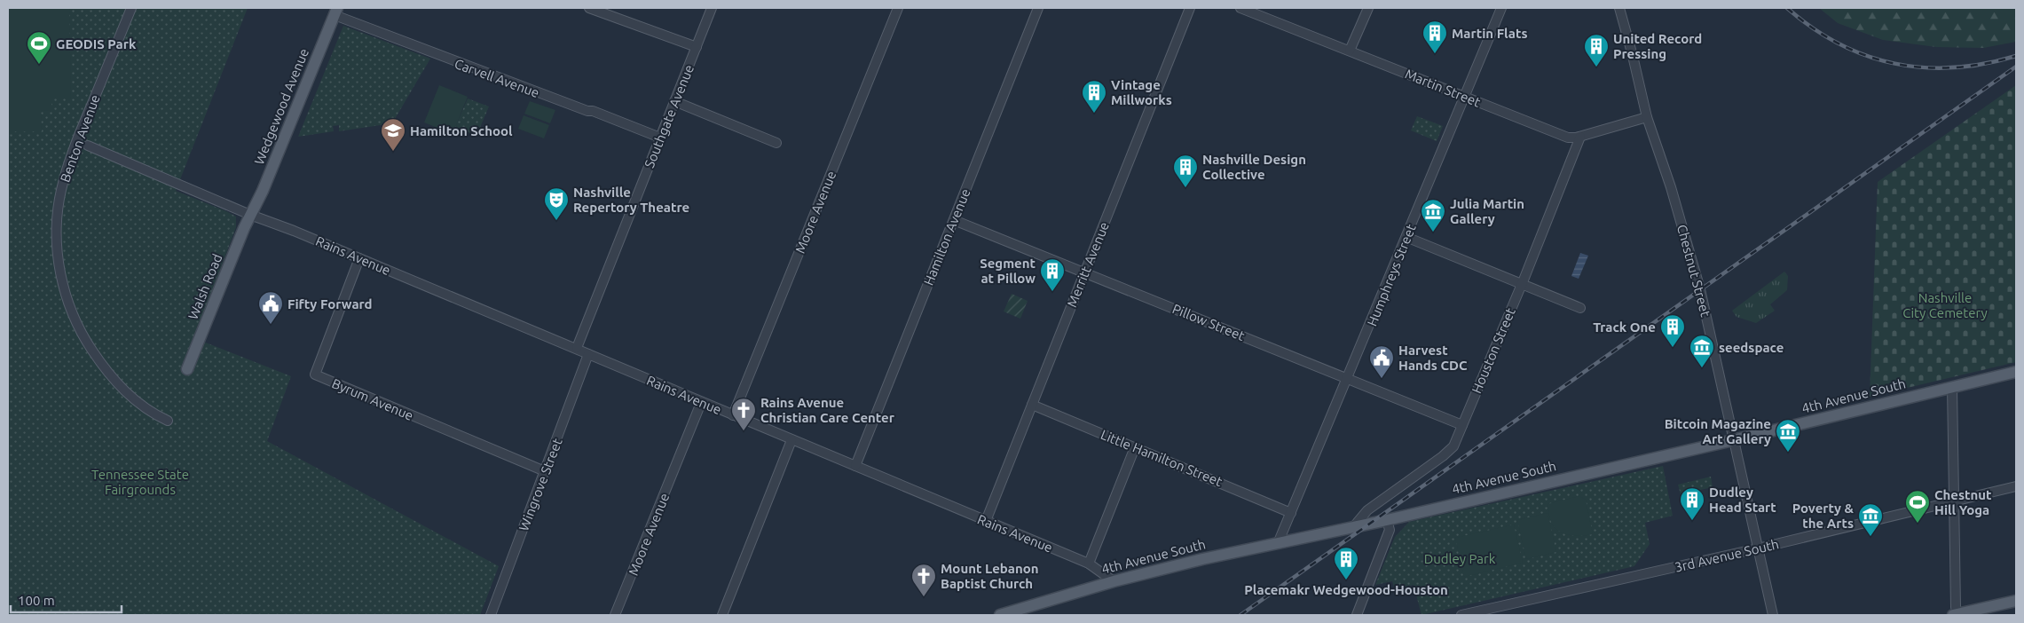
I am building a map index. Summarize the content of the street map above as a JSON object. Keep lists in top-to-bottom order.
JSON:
{
  "streets": {
    "main road": ["Wedgewood Avenue", "Walsh Road", "4th Avenue South"],
    "street": [
      "Carvell Avenue",
      "Martin Street",
      "Southgate Avenue",
      "Benton Avenue",
      "Moore Avenue",
      "Hamilton Avenue",
      "Rains Avenue",
      "Merritt Avenue",
      "Chestnut Street",
      "Humphreys Street",
      "Pillow Street",
      "Houston Street",
      "Byrum Avenue",
      "Little Hamilton Street",
      "Wingrove Street",
      "3rd Avenue South"
    ]
  },
  "crossings": [
    ["Carvell Avenue", "Wedgewood Avenue"],
    ["Carvell Avenue", "Southgate Avenue"],
    ["Martin Street", "Chestnut Street"],
    ["Martin Street", "Humphreys Street"],
    ["Martin Street", "Houston Street"],
    ["Wedgewood Avenue", "Benton Avenue"],
    ["Wedgewood Avenue", "Rains Avenue"],
    ["Wedgewood Avenue", "Walsh Road"],
    ["Southgate Avenue", "Rains Avenue"],
    ["Benton Avenue", "Rains Avenue"],
    ["Benton Avenue", "Walsh Road"],
    ["Moore Avenue", "Rains Avenue"],
    ["Hamilton Avenue", "Rains Avenue"],
    ["Hamilton Avenue", "Pillow Street"],
    ["Rains Avenue", "Merritt Avenue"],
    ["Rains Avenue", "Walsh Road"],
    ["Rains Avenue", "4th Avenue South"],
    ["Rains Avenue", "Byrum Avenue"],
    ["Rains Avenue", "Wingrove Street"],
    ["Merritt Avenue", "Pillow Street"],
    ["Merritt Avenue", "Little Hamilton Street"],
    ["Chestnut Street", "4th Avenue South"],
    ["Chestnut Street", "3rd Avenue South"],
    ["Humphreys Street", "Pillow Street"],
    ["Humphreys Street", "4th Avenue South"],
    ["Humphreys Street", "Little Hamilton Street"],
    ["Pillow Street", "Houston Street"],
    ["Houston Street", "4th Avenue South"],
    ["Byrum Avenue", "Wingrove Street"]
  ],
  "parks": ["Nashville City Cemetery", "Tennessee State Fairgrounds", "Dudley Park"],
  "places": {
    "building": [
      "Martin Flats",
      "United Record Pressing",
      "Vintage Millworks",
      "Nashville Design Collective",
      "Segment at Pillow",
      "Track One",
      "Dudley Head Start",
      "Placemakr Wedgewood-Houston"
    ],
    "sports": ["GEODIS Park", "Chestnut Hill Yoga"],
    "school or university": ["Hamilton School"],
    "theatre": ["Nashville Repertory Theatre"],
    "museum": [
      "Julia Martin Gallery",
      "seedspace",
      "Bitcoin Magazine Art Gallery",
      "Poverty & the Arts"
    ],
    "public building": ["Fifty Forward", "Harvest Hands CDC"],
    "church": ["Rains Avenue Christian Care Center", "Mount Lebanon Baptist Church"]
  },
  "scale_bar": "100 m"
}
